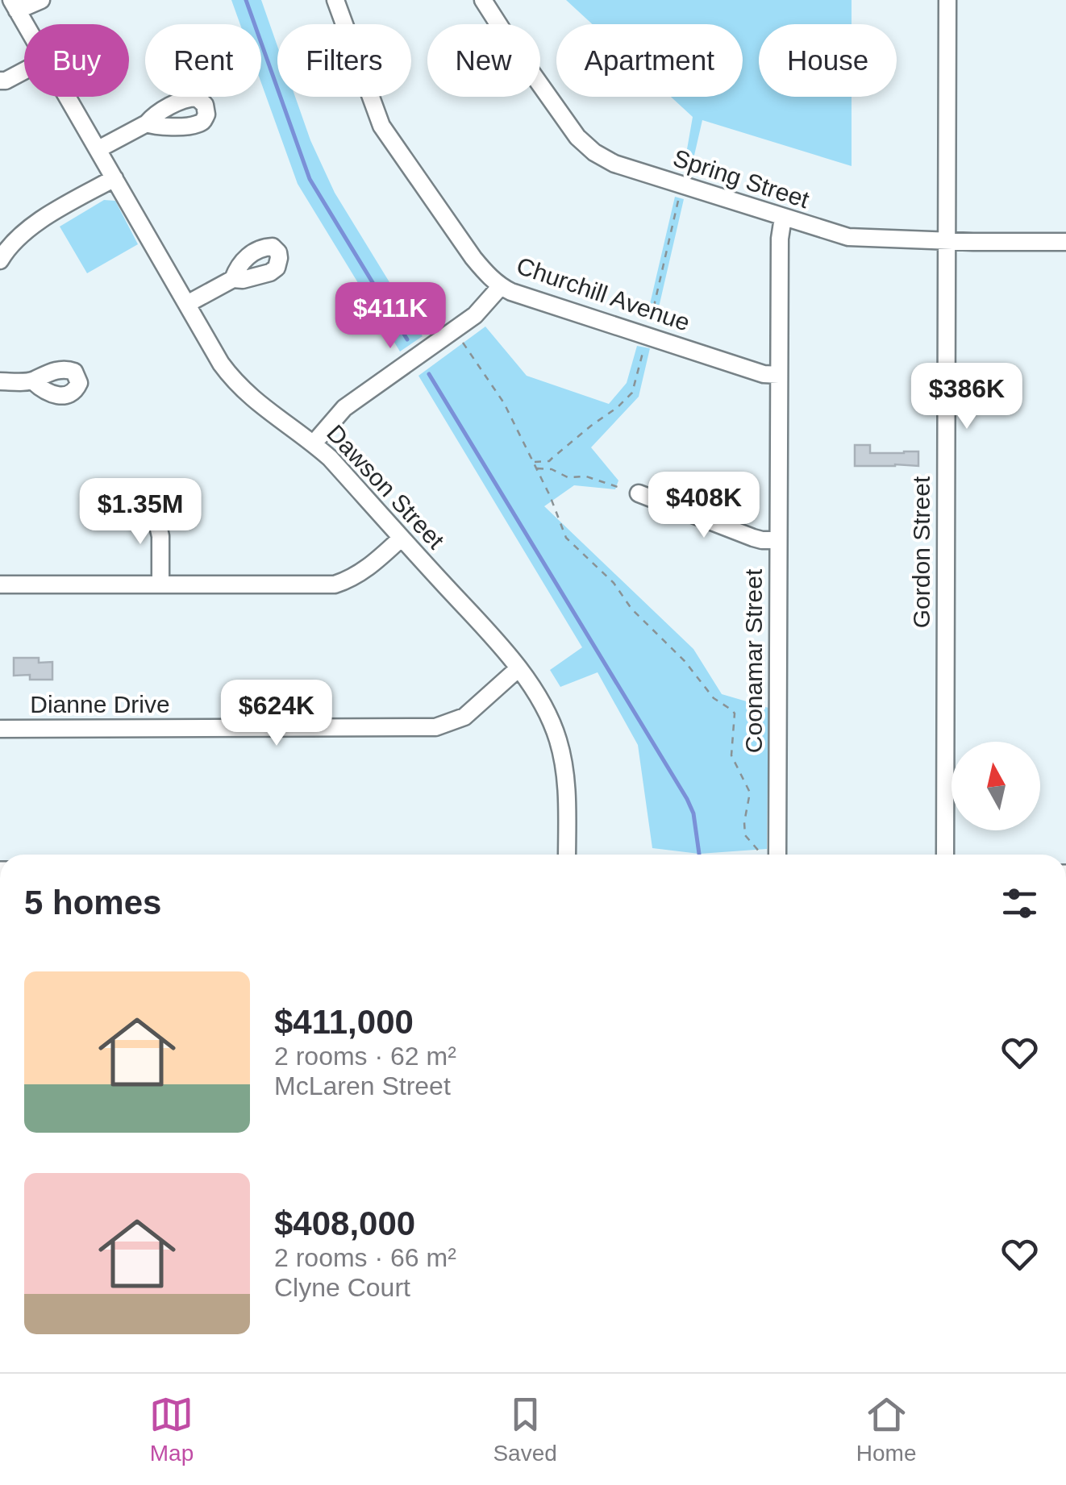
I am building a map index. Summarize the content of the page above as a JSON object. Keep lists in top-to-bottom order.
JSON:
{
  "streets": {
    "street": [
      "Spring Street",
      "Churchill Avenue",
      "Dawson Street",
      "Gordon Street",
      "Coonamar Street",
      "Dianne Drive"
    ]
  },
  "crossings": [
    ["Spring Street", "Gordon Street"],
    ["Spring Street", "Coonamar Street"],
    ["Churchill Avenue", "Coonamar Street"],
    ["Dawson Street", "Dianne Drive"]
  ],
  "north": "top",
  "page": {
    "chip": [
      "Buy",
      "Rent",
      "Filters",
      "New",
      "Apartment",
      "House"
    ],
    "price": [
      "$411K",
      "$386K",
      "$408K",
      "$1.35M",
      "$624K"
    ],
    "heading": "5 homes",
    "list": [
      {
        "name": "$411,000",
        "note": "2 rooms · 62 m² · McLaren Street"
      },
      {
        "name": "$408,000",
        "note": "2 rooms · 66 m² · Clyne Court"
      }
    ],
    "tabs": ["Map", "Saved", "Home"]
  }
}
